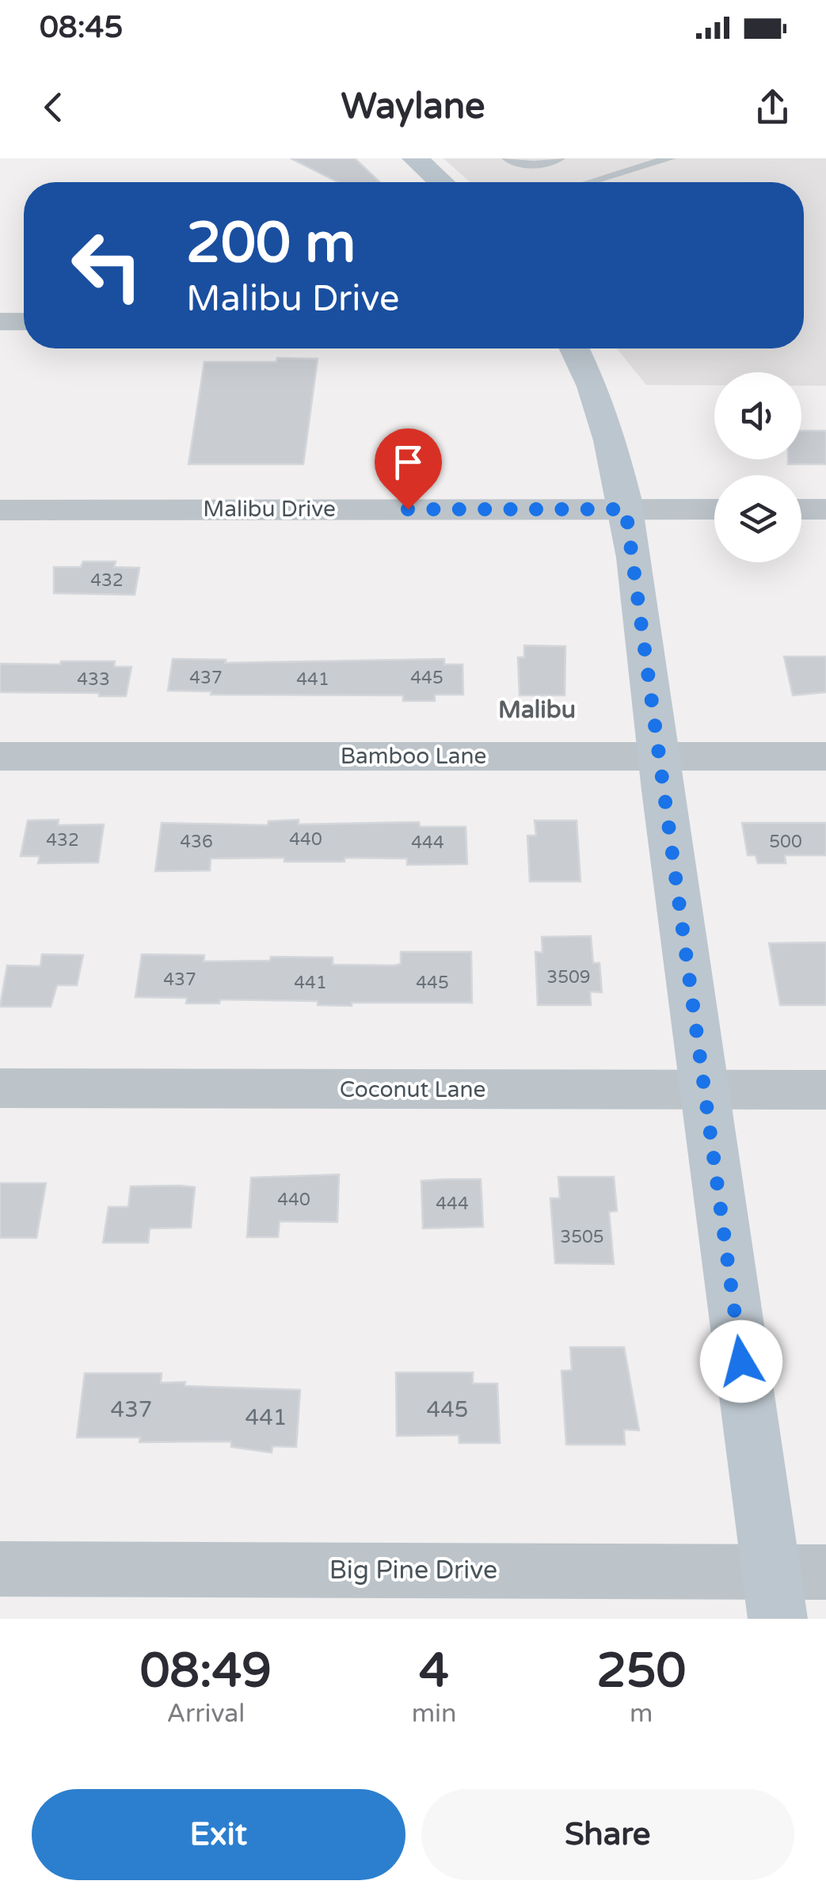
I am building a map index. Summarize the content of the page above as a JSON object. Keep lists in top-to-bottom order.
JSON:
{
  "streets": {
    "street": [
      "Malibu Drive",
      "Bamboo Lane",
      "Coconut Lane",
      "Big Pine Drive"
    ]
  },
  "districts": ["Malibu"],
  "house_numbers": [
    "432",
    "437",
    "445",
    "433",
    "441",
    "440",
    "432",
    "436",
    "500",
    "444",
    "3509",
    "437",
    "441",
    "445",
    "440",
    "444",
    "3505",
    "437",
    "445",
    "441"
  ],
  "page": {
    "status": "08:45",
    "header": "Waylane",
    "turn": ["200 m", "Malibu Drive"],
    "eta": [
      "08:49",
      "Arrival",
      "4",
      "min",
      "250",
      "m"
    ],
    "buttons": ["Exit", "Share"]
  }
}
